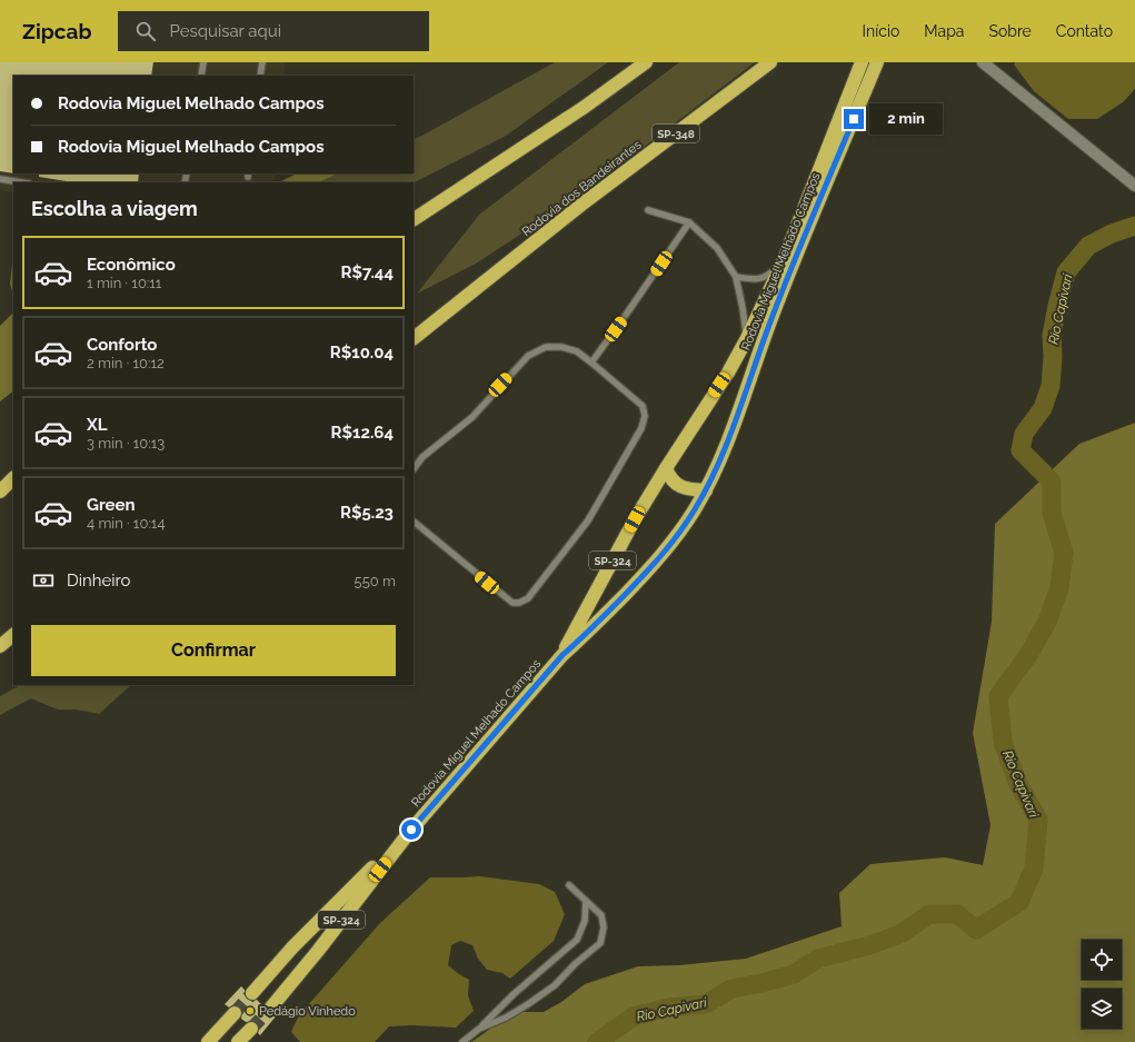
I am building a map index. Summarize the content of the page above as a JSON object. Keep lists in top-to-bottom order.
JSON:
{
  "streets": {
    "highway": [
      "SP-348",
      "Rodovia dos Bandeirantes",
      "Rodovia Miguel Melhado Campos",
      "SP-324"
    ]
  },
  "water": ["Rio Capivari"],
  "places": ["Pedágio Vinhedo"],
  "page": {
    "header": "Zipcab",
    "search": "Pesquisar aqui",
    "nav": [
      "Início",
      "Mapa",
      "Sobre",
      "Contato"
    ],
    "banner": ["Rodovia Miguel Melhado Campos", "Rodovia Miguel Melhado Campos"],
    "bubble": "2 min",
    "heading": "Escolha a viagem",
    "list": [
      {
        "name": "Econômico",
        "note": "1 min · 10:11",
        "value": "R$7.44"
      },
      {
        "name": "Conforto",
        "note": "2 min · 10:12",
        "value": "R$10.04"
      },
      {
        "name": "XL",
        "note": "3 min · 10:13",
        "value": "R$12.64"
      },
      {
        "name": "Green",
        "note": "4 min · 10:14",
        "value": "R$5.23"
      }
    ],
    "pay": ["Dinheiro", "550 m"],
    "buttons": "Confirmar"
  }
}
